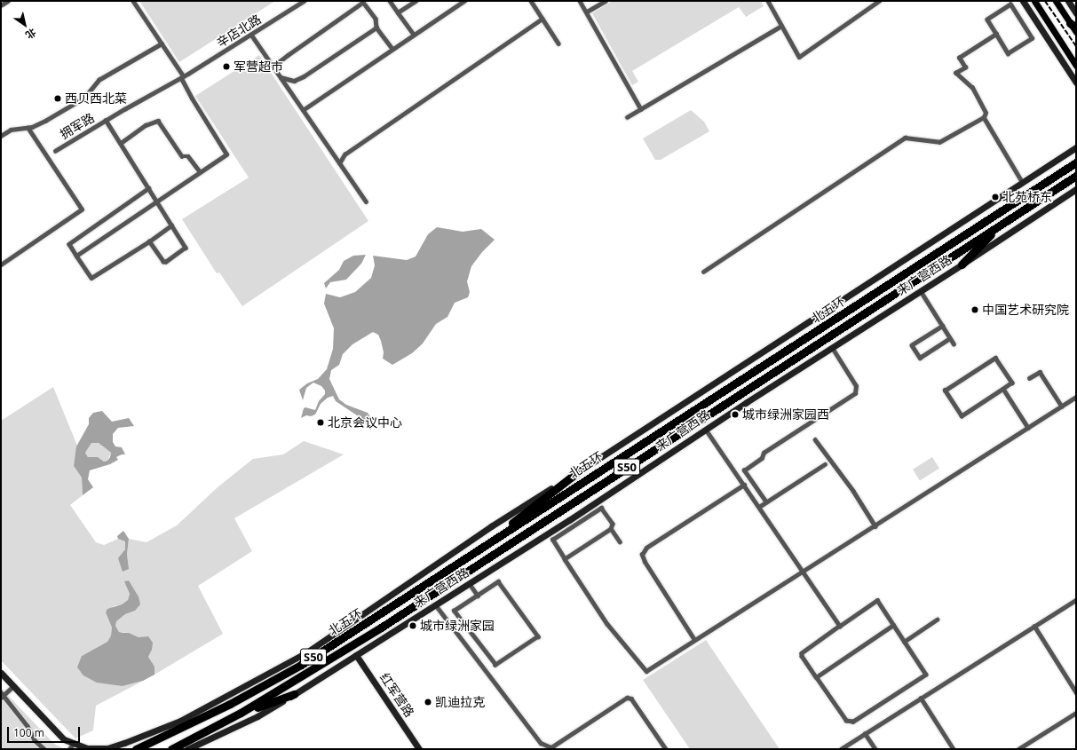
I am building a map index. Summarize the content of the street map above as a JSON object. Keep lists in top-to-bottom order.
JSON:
{
  "streets": {
    "highway": ["北五环", "S50"],
    "street": [
      "辛店北路",
      "拥军路",
      "来广营西路",
      "红军营路"
    ]
  },
  "crossings": [
    ["辛店北路", "拥军路"],
    ["来广营西路", "红军营路"]
  ],
  "places": [
    "军营超市",
    "西贝西北菜",
    "北苑桥东",
    "中国艺术研究院",
    "城市绿洲家园西",
    "北京会议中心",
    "城市绿洲家园",
    "凯迪拉克"
  ],
  "scale_bar": "100 m",
  "north": "bottom right"
}
